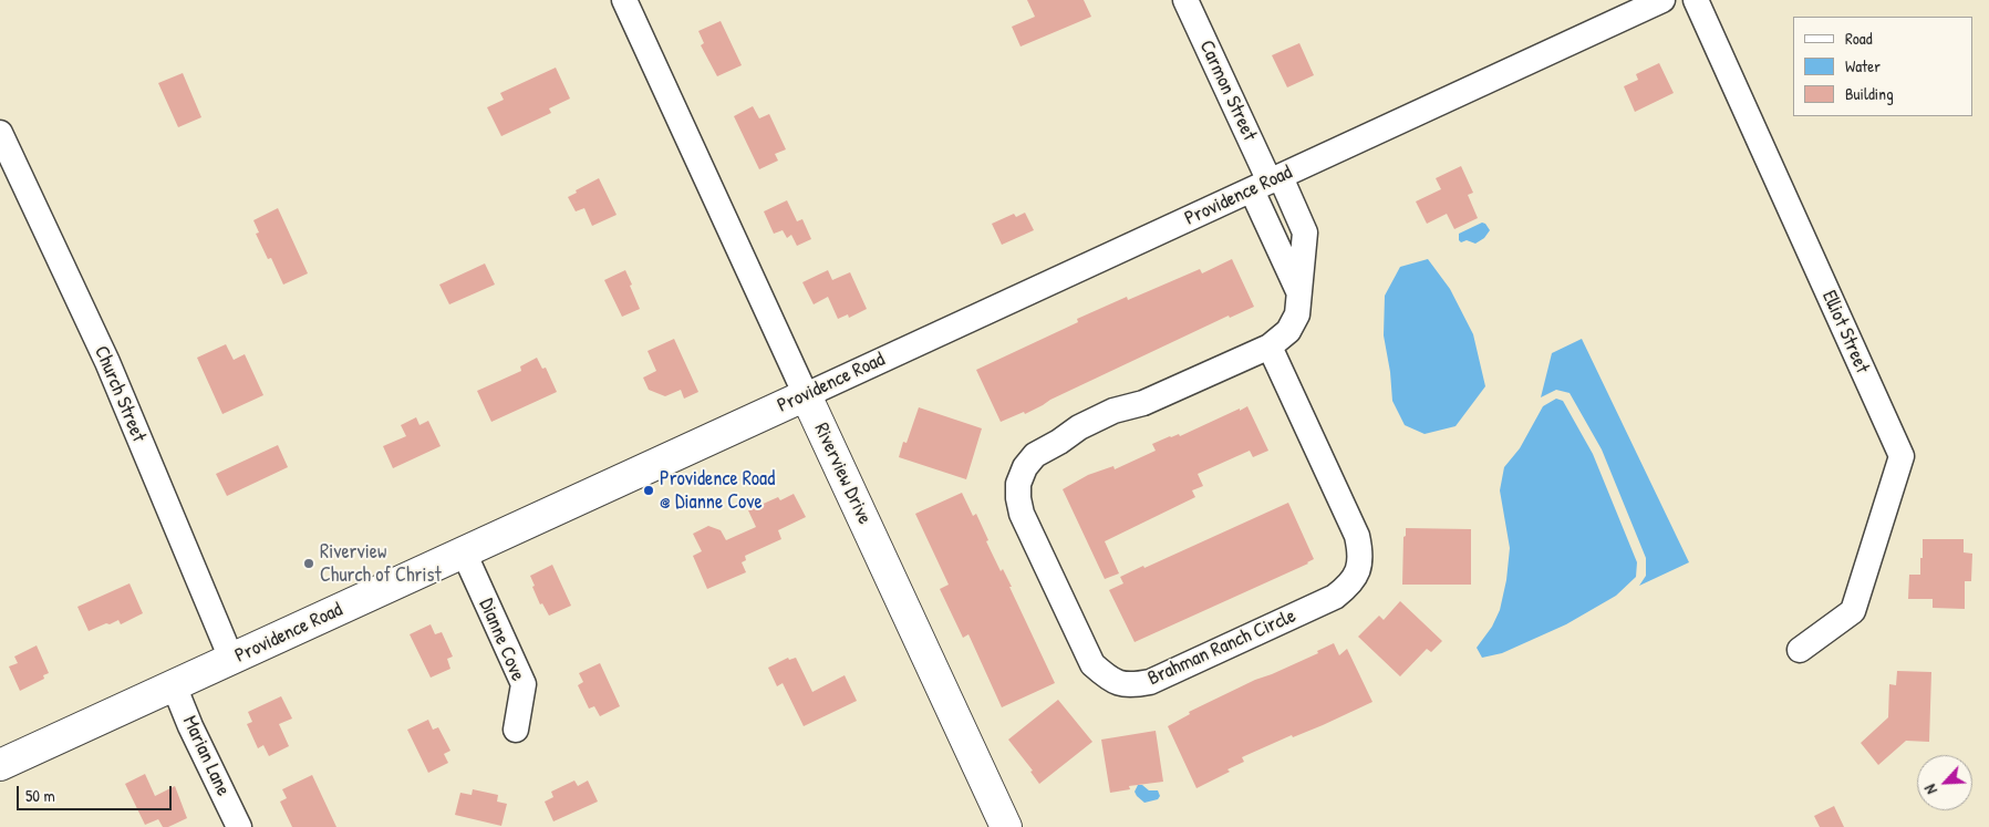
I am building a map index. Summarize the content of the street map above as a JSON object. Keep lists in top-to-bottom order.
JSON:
{
  "streets": {
    "street": [
      "Carmon Street",
      "Providence Road",
      "Elliot Street",
      "Church Street",
      "Riverview Drive",
      "Dianne Cove",
      "Brahman Ranch Circle",
      "Marian Lane"
    ]
  },
  "crossings": [
    ["Carmon Street", "Providence Road"],
    ["Carmon Street", "Brahman Ranch Circle"],
    ["Providence Road", "Church Street"],
    ["Providence Road", "Riverview Drive"],
    ["Providence Road", "Dianne Cove"],
    ["Providence Road", "Brahman Ranch Circle"],
    ["Providence Road", "Marian Lane"]
  ],
  "places": ["Providence Road @ Dianne Cove", "Riverview Church of Christ"],
  "legend": ["Road", "Water", "Building"],
  "scale_bar": "50 m",
  "north": "bottom left"
}
